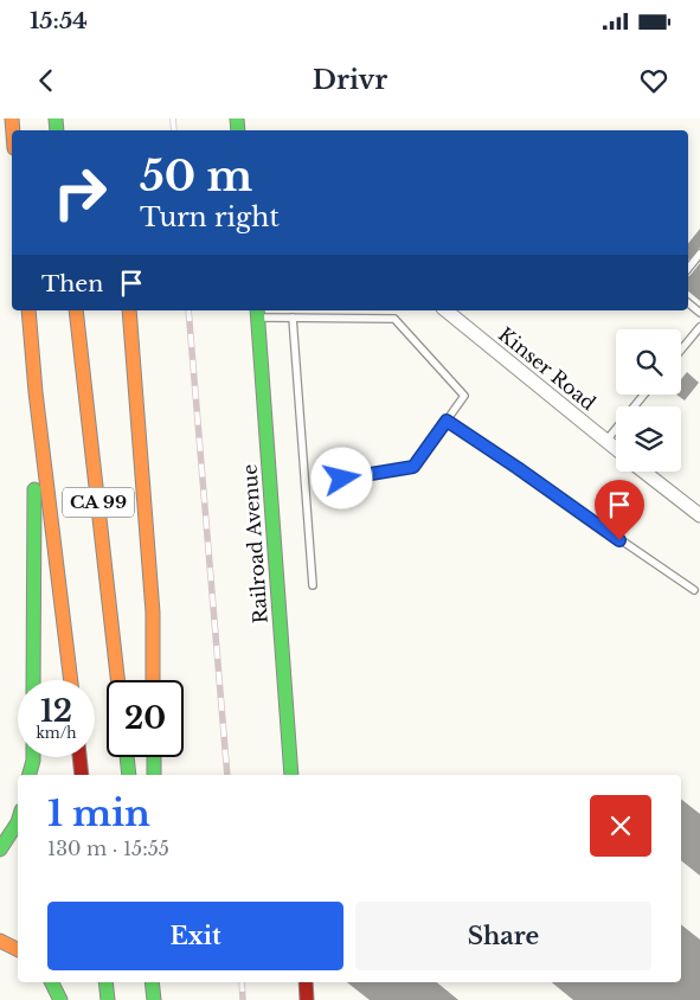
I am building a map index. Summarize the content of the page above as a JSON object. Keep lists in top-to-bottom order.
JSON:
{
  "streets": {
    "main road": ["CA 99", "Railroad Avenue"],
    "street": ["Kinser Road"]
  },
  "page": {
    "status": "15:54",
    "header": "Drivr",
    "turn": ["50 m", "Turn right"],
    "then": "Then",
    "speed": "12 km/h",
    "limit": "20",
    "heading": ["1 min", "130 m · 15:55"],
    "buttons": ["Exit", "Share"]
  }
}
